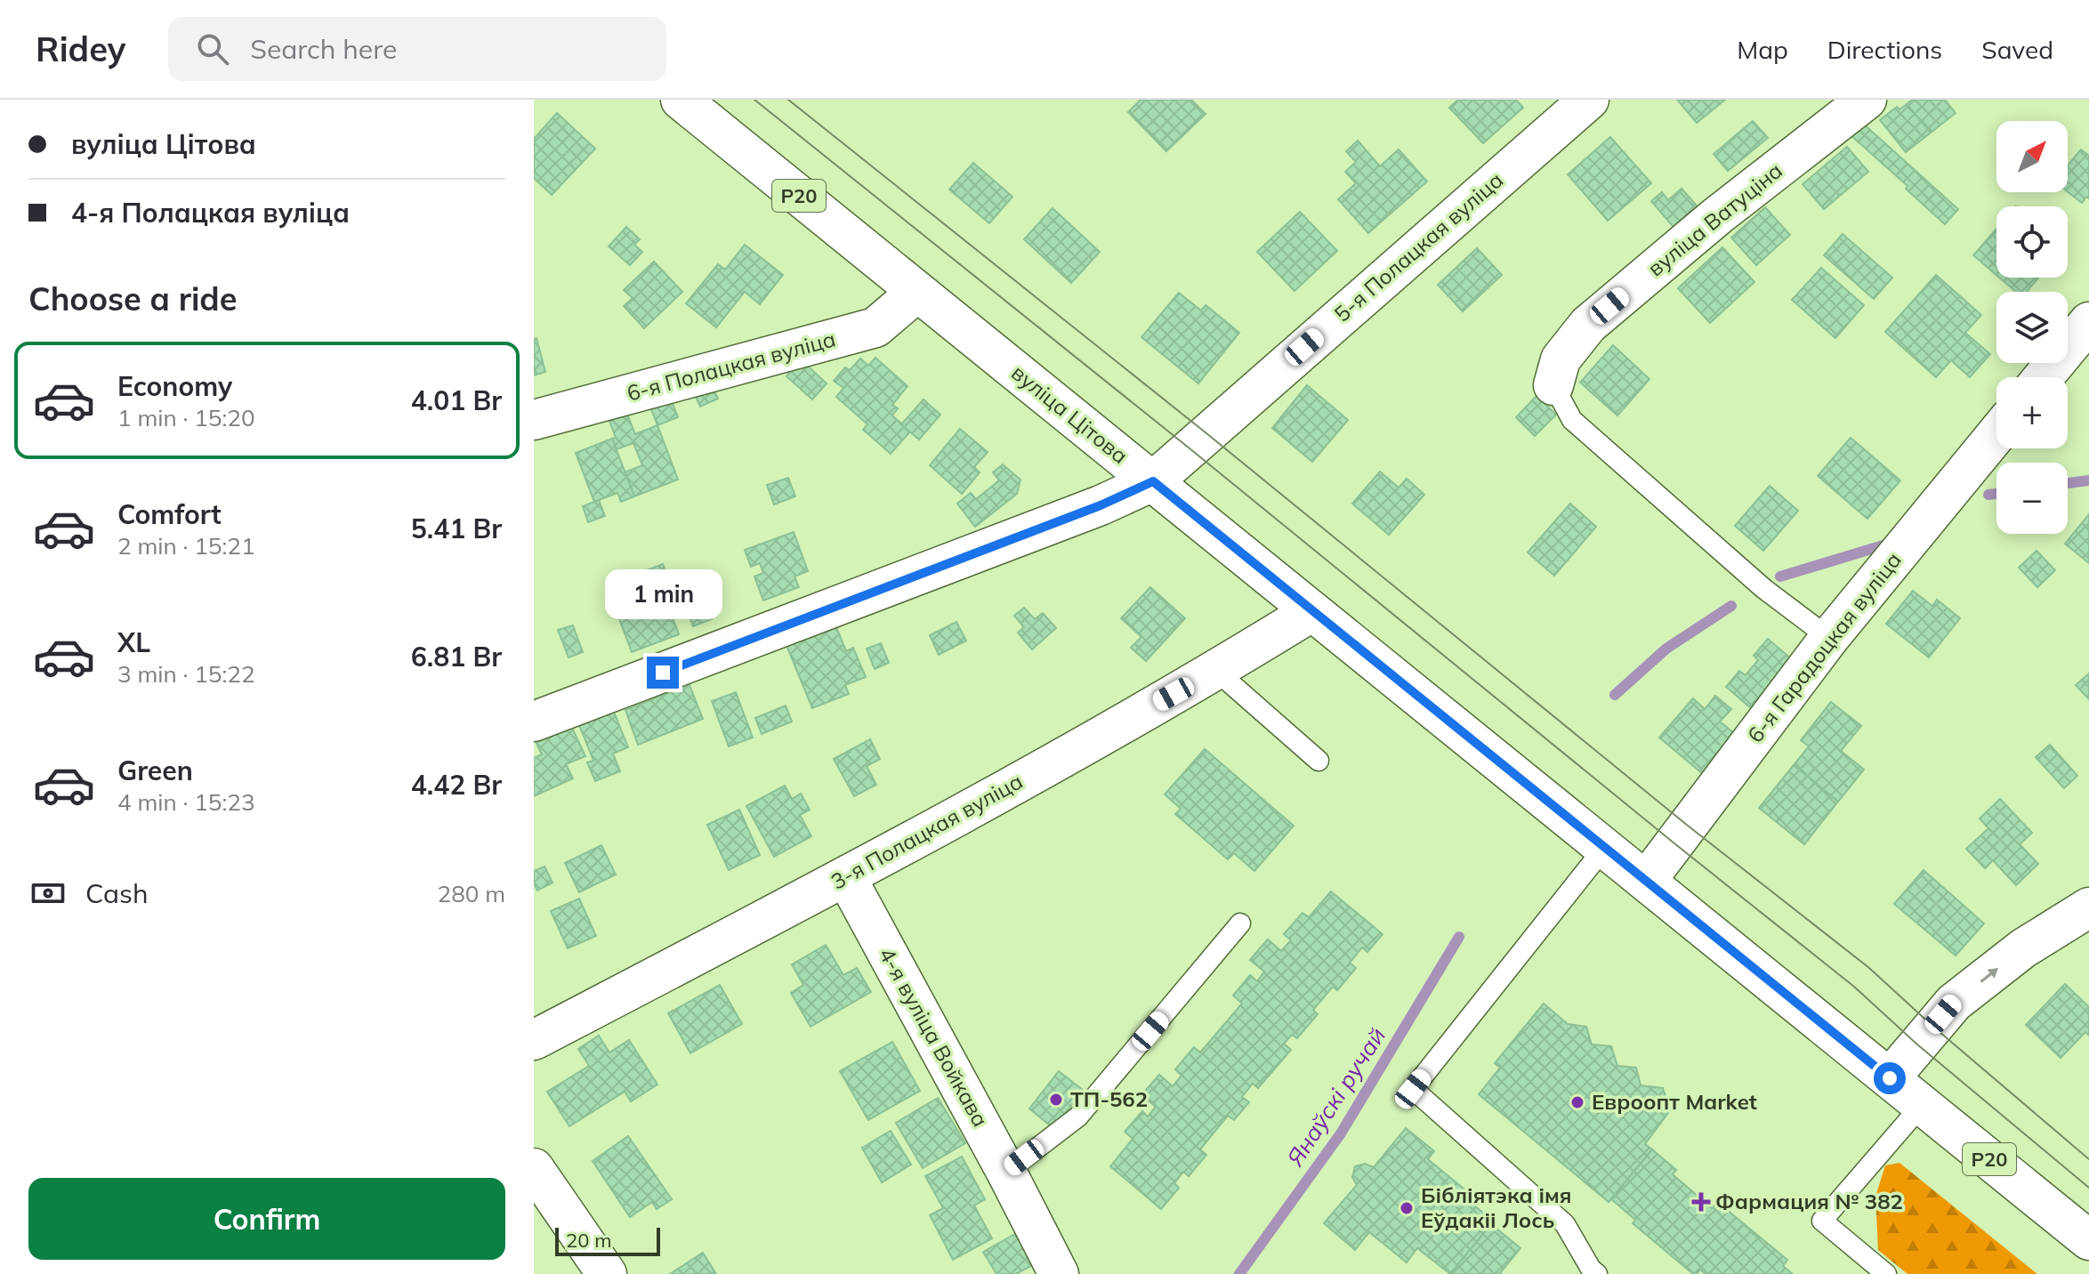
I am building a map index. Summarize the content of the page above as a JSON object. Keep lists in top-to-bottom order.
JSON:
{
  "streets": {
    "street": [
      "Р20",
      "вуліца Ватуціна",
      "5-я Полацкая вуліца",
      "6-я Полацкая вуліца",
      "вуліца Цітова",
      "6-я Гарадоцкая вуліца",
      "3-я Полацкая вуліца",
      "4-я вуліца Войкава"
    ]
  },
  "crossings": [
    ["5-я Полацкая вуліца", "вуліца Цітова"],
    ["6-я Полацкая вуліца", "вуліца Цітова"],
    ["вуліца Цітова", "6-я Гарадоцкая вуліца"],
    ["вуліца Цітова", "3-я Полацкая вуліца"],
    ["3-я Полацкая вуліца", "4-я вуліца Войкава"]
  ],
  "water": ["Янаўскі ручай"],
  "places": {
    "other": ["ТП-562", "Евроопт Market", "Бібліятэка імя Еўдакіі Лось"],
    "health": ["Фармация № 382"]
  },
  "scale_bar": "20 m",
  "north": "top right",
  "page": {
    "header": "Ridey",
    "search": "Search here",
    "nav": ["Map", "Directions", "Saved"],
    "banner": ["вуліца Цітова", "4-я Полацкая вуліца"],
    "map_buttons": ["+", "−"],
    "heading": "Choose a ride",
    "list": [
      {
        "name": "Economy",
        "note": "1 min · 15:20",
        "value": "4.01 Br"
      },
      {
        "name": "Comfort",
        "note": "2 min · 15:21",
        "value": "5.41 Br"
      },
      {
        "name": "XL",
        "note": "3 min · 15:22",
        "value": "6.81 Br"
      },
      {
        "name": "Green",
        "note": "4 min · 15:23",
        "value": "4.42 Br"
      }
    ],
    "bubble": "1 min",
    "pay": ["Cash", "280 m"],
    "buttons": "Confirm",
    "scale": "20 m"
  }
}
